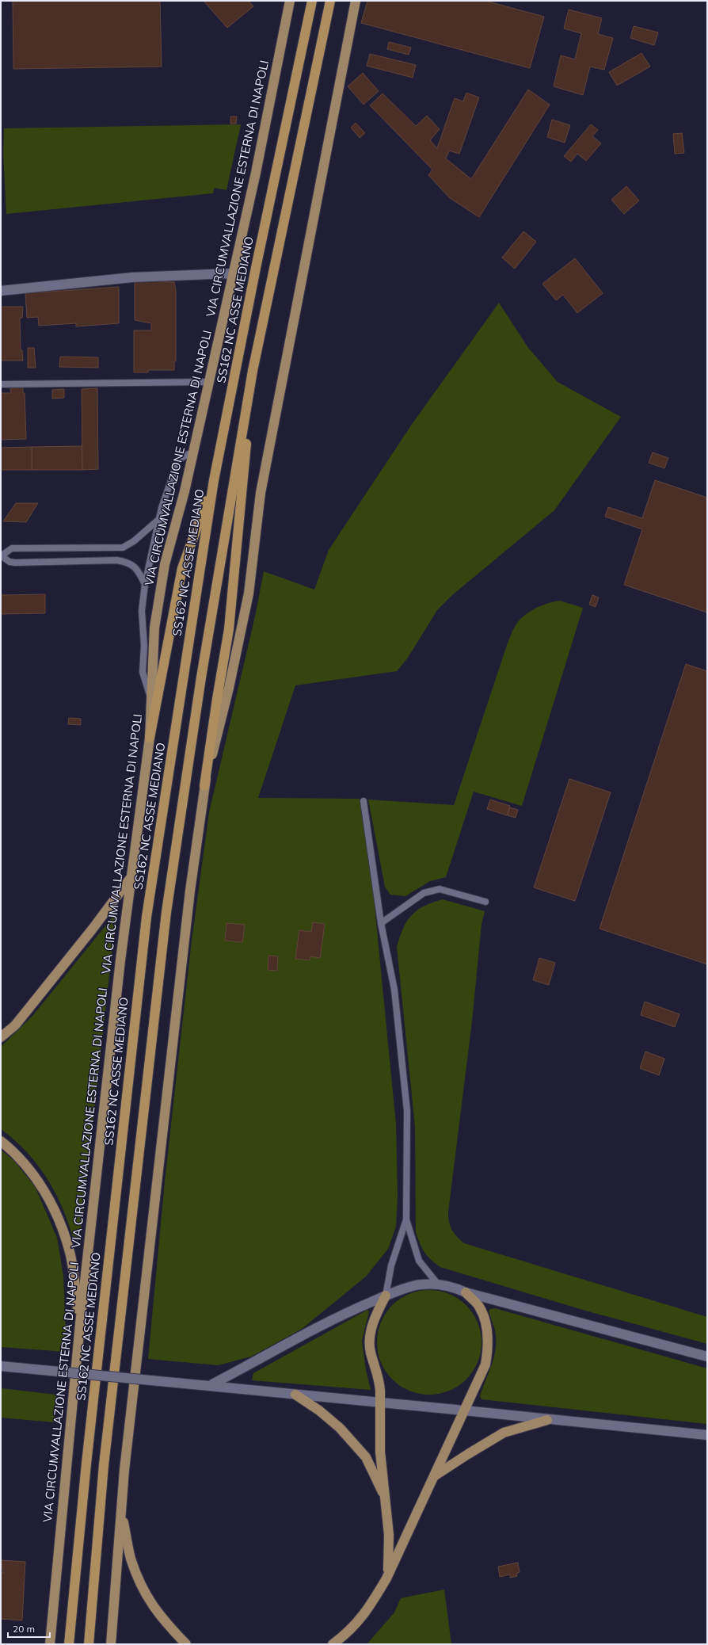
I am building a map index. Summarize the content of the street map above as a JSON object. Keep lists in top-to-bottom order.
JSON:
{
  "streets": {
    "highway": ["SS162 NC ASSE MEDIANO"],
    "main road": ["VIA CIRCUMVALLAZIONE ESTERNA DI NAPOLI"]
  },
  "scale_bar": "20 m"
}
